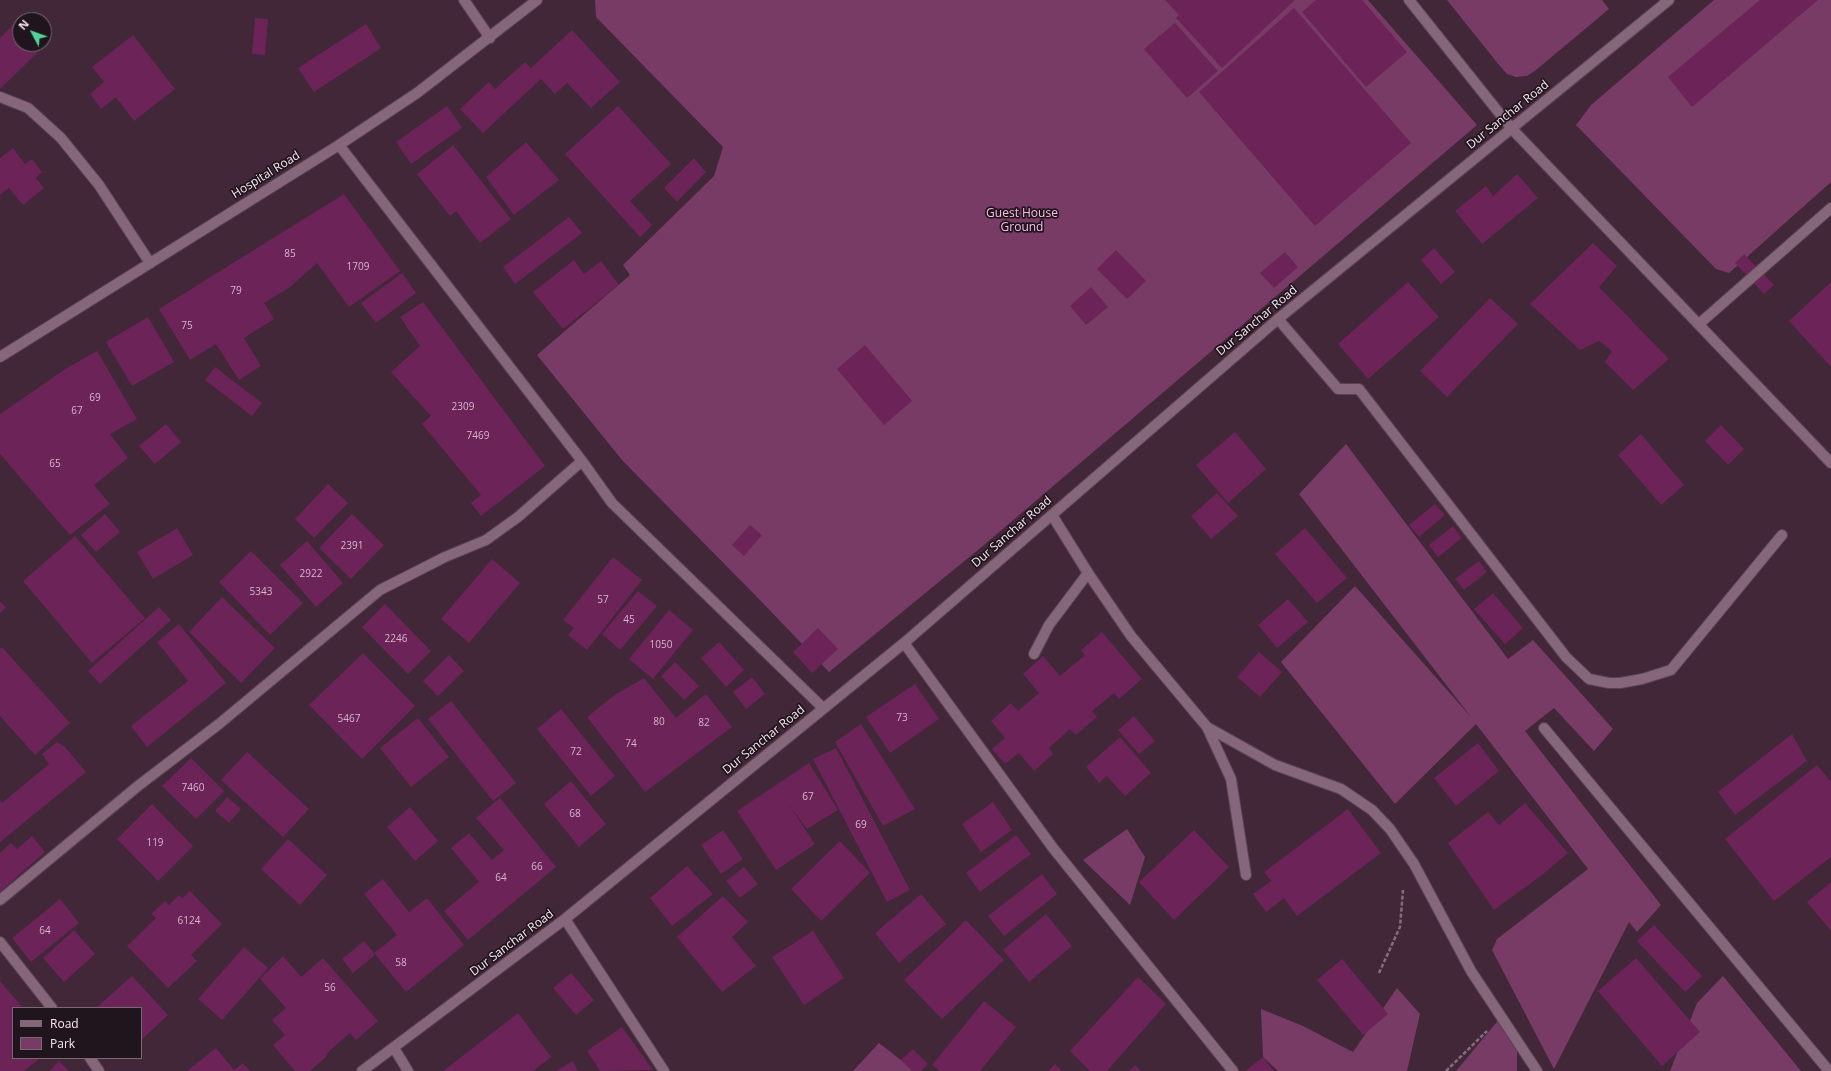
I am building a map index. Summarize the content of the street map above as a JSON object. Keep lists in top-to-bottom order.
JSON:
{
  "streets": {
    "street": ["Dur Sanchar Road", "Hospital Road"]
  },
  "parks": ["Guest House Ground"],
  "house_numbers": [
    "85",
    "1709",
    "79",
    "75",
    "69",
    "2309",
    "67",
    "7469",
    "65",
    "2391",
    "2922",
    "5343",
    "57",
    "45",
    "2246",
    "1050",
    "73",
    "5467",
    "80",
    "82",
    "74",
    "72",
    "7460",
    "67",
    "68",
    "69",
    "119",
    "66",
    "64",
    "6124",
    "64",
    "58",
    "56"
  ],
  "legend": ["Road", "Park"],
  "north": "top left"
}
